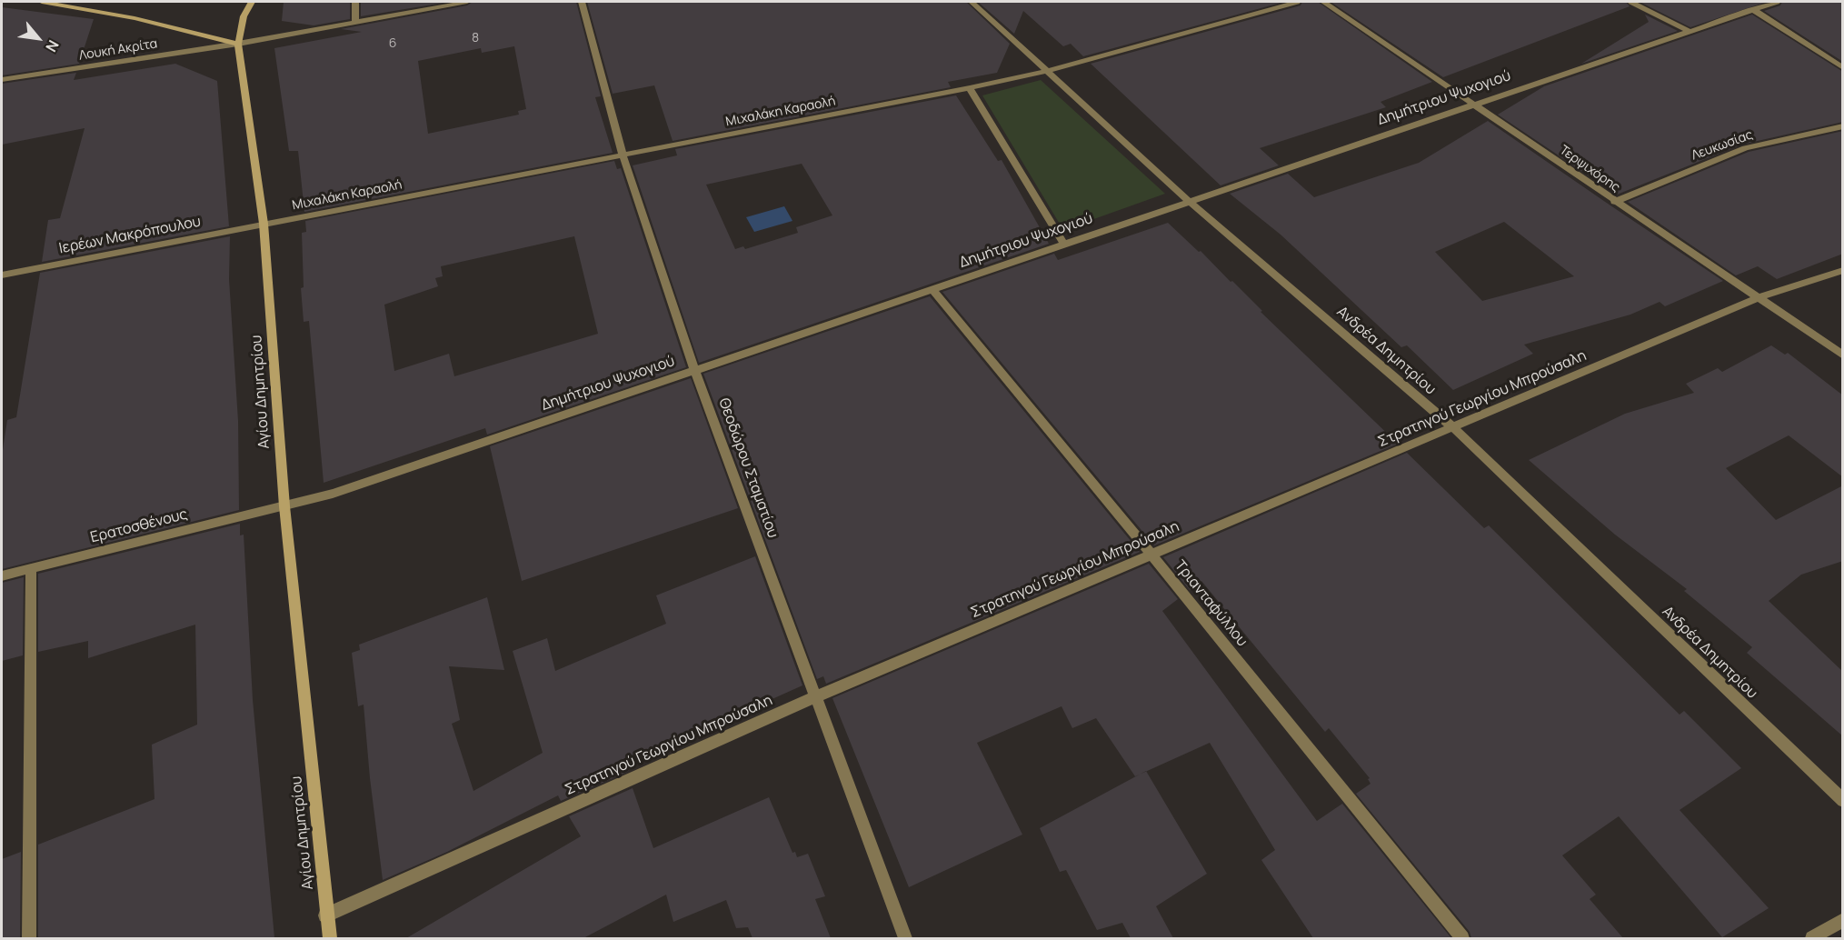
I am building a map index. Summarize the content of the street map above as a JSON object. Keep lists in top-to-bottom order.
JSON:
{
  "streets": {
    "main road": ["Αγίου Δημητρίου"],
    "street": [
      "Λουκή Ακρίτα",
      "Δημήτριου Ψυχογιού",
      "Μιχαλάκη Καραολή",
      "Λευκωσίας",
      "Τερψιχόρης",
      "Ιερέων Μακρόπουλου",
      "Ανδρέα Δημητρίου",
      "Στρατηγού Γεωργίου Μπρούσαλη",
      "Θεοδώρου Σταματίου",
      "Ερατοσθένους",
      "Τριανταφύλλου"
    ]
  },
  "crossings": [
    ["Λουκή Ακρίτα", "Αγίου Δημητρίου"],
    ["Δημήτριου Ψυχογιού", "Τερψιχόρης"],
    ["Δημήτριου Ψυχογιού", "Ανδρέα Δημητρίου"],
    ["Δημήτριου Ψυχογιού", "Αγίου Δημητρίου"],
    ["Δημήτριου Ψυχογιού", "Θεοδώρου Σταματίου"],
    ["Δημήτριου Ψυχογιού", "Ερατοσθένους"],
    ["Δημήτριου Ψυχογιού", "Τριανταφύλλου"],
    ["Μιχαλάκη Καραολή", "Ιερέων Μακρόπουλου"],
    ["Μιχαλάκη Καραολή", "Ανδρέα Δημητρίου"],
    ["Μιχαλάκη Καραολή", "Αγίου Δημητρίου"],
    ["Μιχαλάκη Καραολή", "Θεοδώρου Σταματίου"],
    ["Λευκωσίας", "Τερψιχόρης"],
    ["Τερψιχόρης", "Στρατηγού Γεωργίου Μπρούσαλη"],
    ["Ιερέων Μακρόπουλου", "Αγίου Δημητρίου"],
    ["Ανδρέα Δημητρίου", "Στρατηγού Γεωργίου Μπρούσαλη"],
    ["Αγίου Δημητρίου", "Στρατηγού Γεωργίου Μπρούσαλη"],
    ["Αγίου Δημητρίου", "Ερατοσθένους"],
    ["Στρατηγού Γεωργίου Μπρούσαλη", "Θεοδώρου Σταματίου"],
    ["Στρατηγού Γεωργίου Μπρούσαλη", "Τριανταφύλλου"]
  ],
  "house_numbers": ["8", "6"],
  "north": "bottom right"
}
